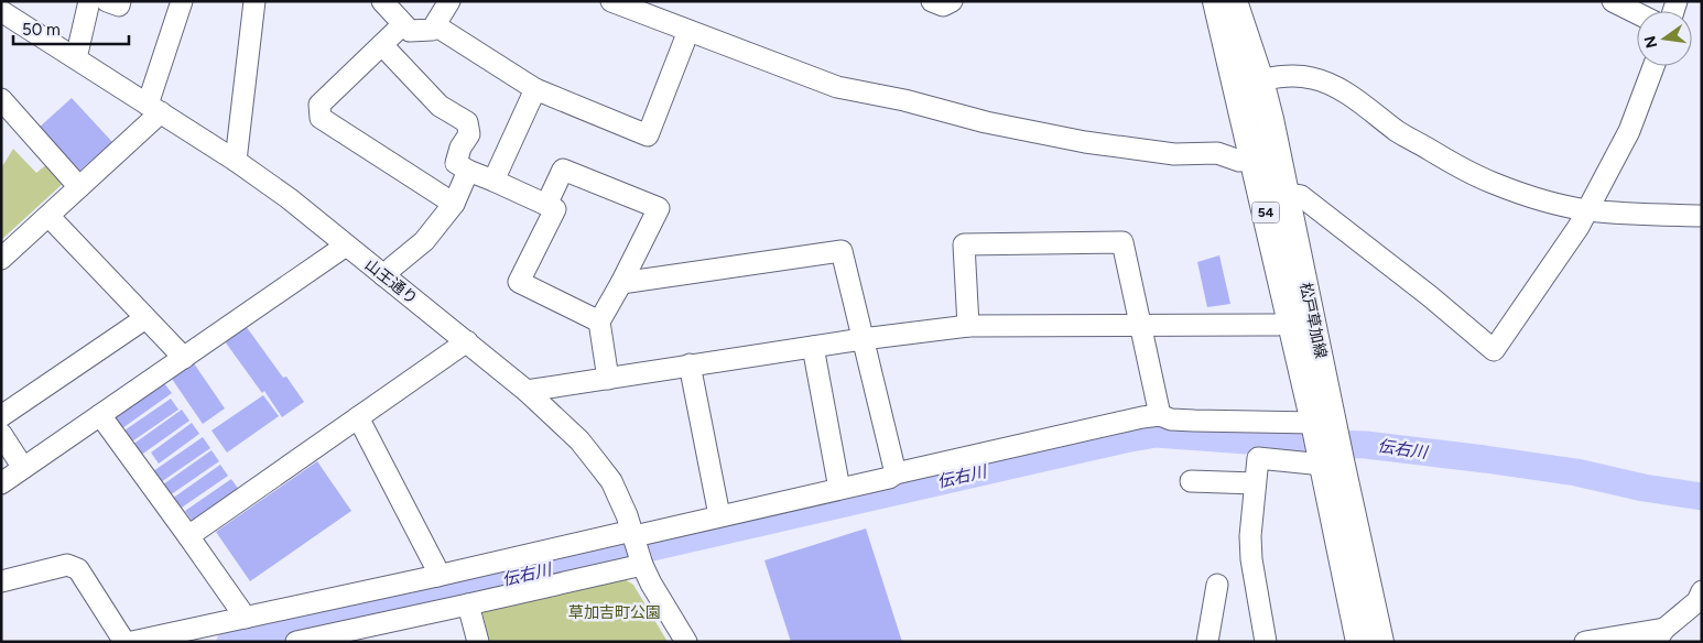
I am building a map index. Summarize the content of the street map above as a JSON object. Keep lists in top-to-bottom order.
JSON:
{
  "streets": {
    "main road": ["54", "松戸草加線"],
    "street": ["山王通り"]
  },
  "water": ["伝右川"],
  "parks": ["草加吉町公園"],
  "scale_bar": "50 m",
  "north": "left"
}
